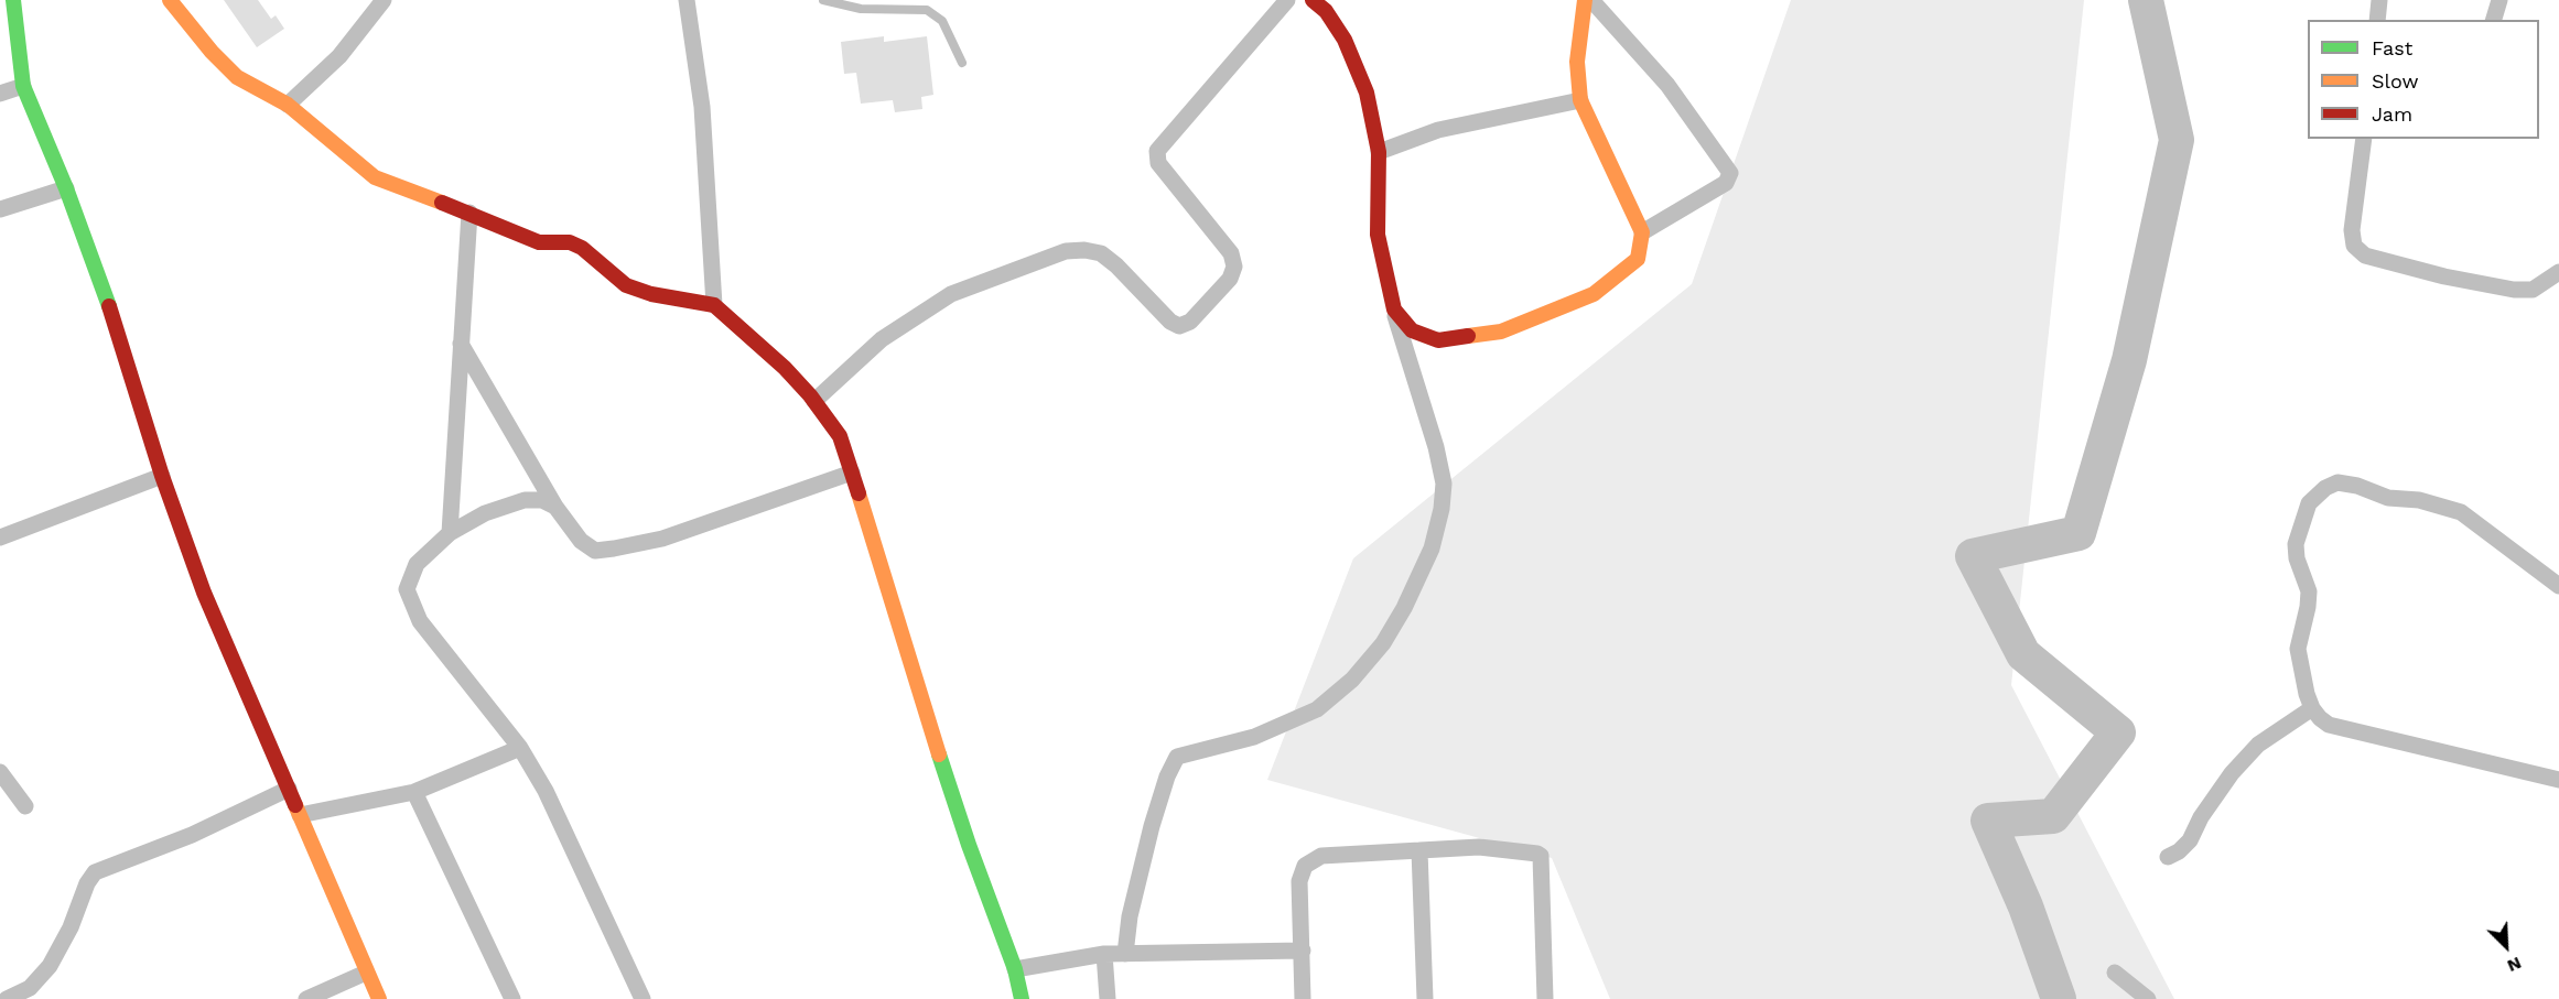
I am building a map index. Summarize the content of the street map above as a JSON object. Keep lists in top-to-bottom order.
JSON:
{
  "legend": ["Fast", "Slow", "Jam"],
  "north": "bottom right"
}
